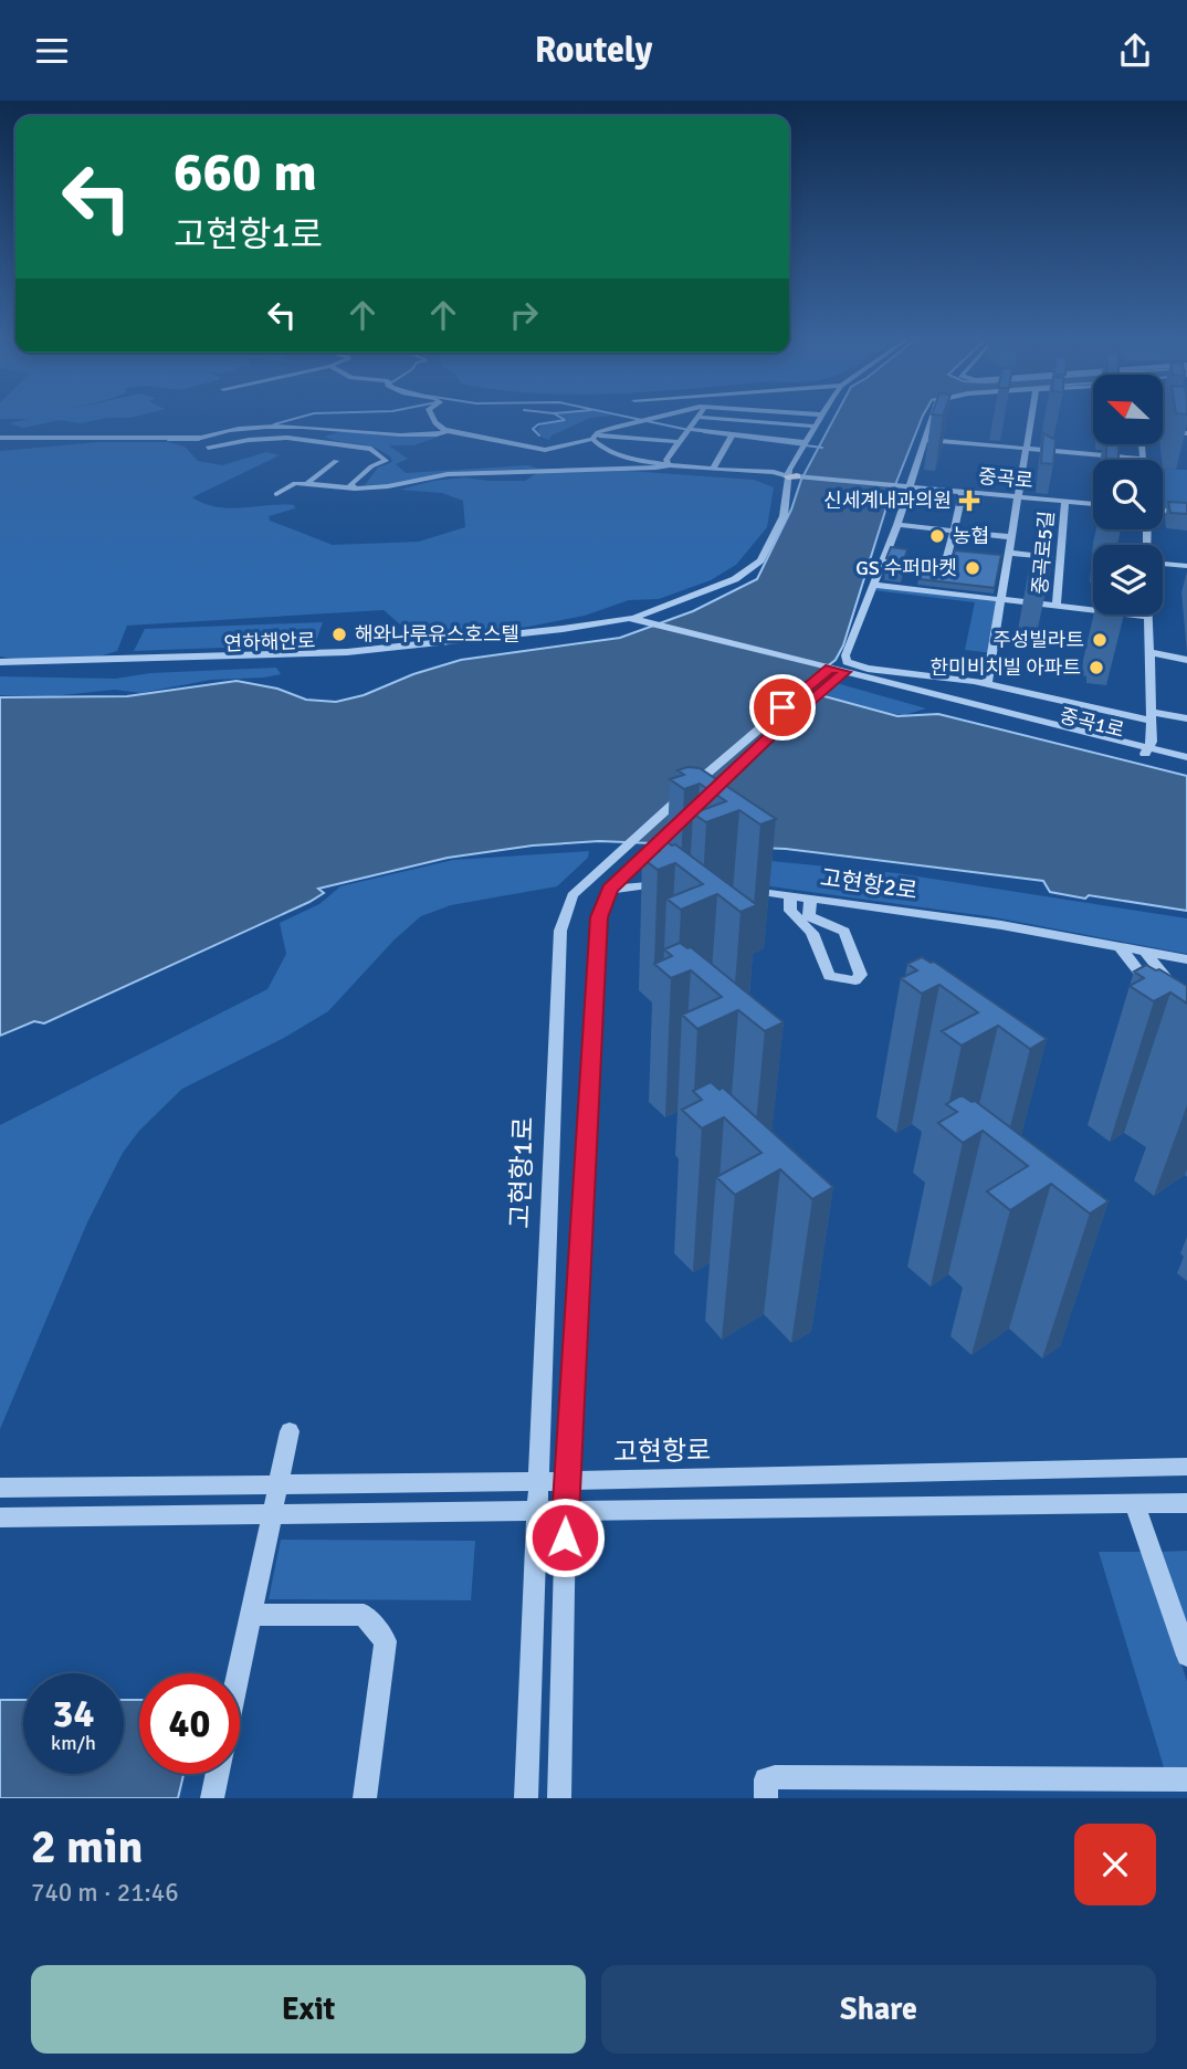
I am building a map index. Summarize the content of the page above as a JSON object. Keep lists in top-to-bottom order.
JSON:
{
  "streets": {
    "street": [
      "중곡로",
      "중곡로5길",
      "연하해안로",
      "중곡1로",
      "고현항2로",
      "고현항1로",
      "고현항로"
    ]
  },
  "crossings": [
    ["중곡로", "중곡로5길"],
    ["중곡로", "연하해안로"],
    ["중곡로", "중곡1로"],
    ["연하해안로", "중곡1로"],
    ["중곡1로", "고현항1로"],
    ["고현항1로", "고현항로"]
  ],
  "places": {
    "health": ["신세계내과의원"],
    "other": [
      "농협",
      "GS 수퍼마켓",
      "해와나루유스호스텔",
      "주성빌라트",
      "한미비치빌 아파트"
    ]
  },
  "north": "top left",
  "page": {
    "header": "Routely",
    "turn": ["660 m", "고현항1로"],
    "speed": "34 km/h",
    "limit": "40",
    "heading": ["2 min", "740 m · 21:46"],
    "buttons": ["Exit", "Share"]
  }
}
